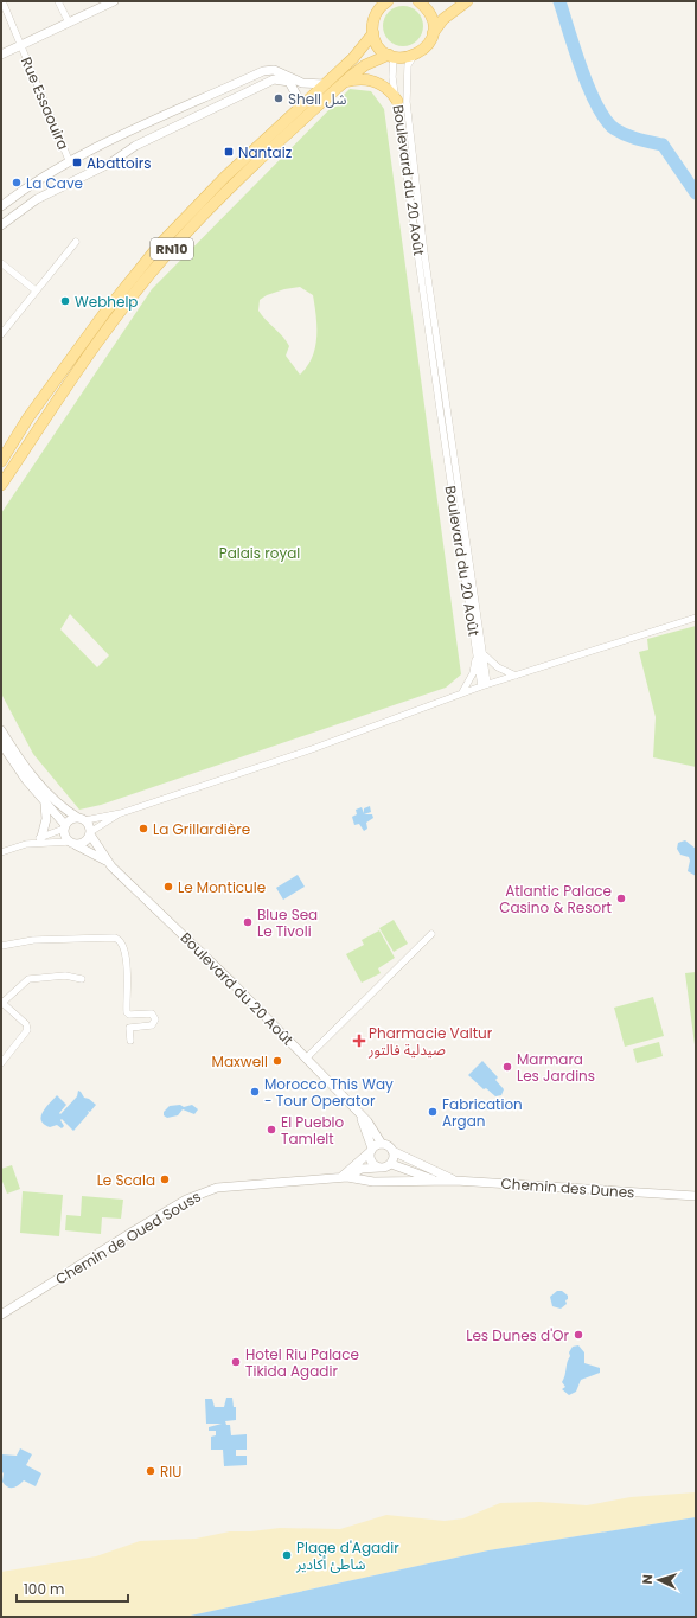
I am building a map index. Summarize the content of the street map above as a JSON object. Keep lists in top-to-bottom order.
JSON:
{
  "streets": {
    "main road": ["RN10"],
    "street": [
      "Rue Essaouira",
      "Boulevard du 20 Août",
      "Chemin des Dunes",
      "Chemin de Oued Souss"
    ]
  },
  "crossings": [
    ["Boulevard du 20 Août", "RN10"],
    ["Boulevard du 20 Août", "Chemin des Dunes"],
    ["Boulevard du 20 Août", "Chemin de Oued Souss"],
    ["Chemin des Dunes", "Chemin de Oued Souss"]
  ],
  "parks": ["Palais royal"],
  "places": {
    "other": [
      "Shell شل",
      "La Cave",
      "Webhelp",
      "La Grillardière",
      "Le Monticule",
      "Atlantic Palace Casino & Resort",
      "Blue Sea Le Tivoli",
      "Maxwell",
      "Marmara Les Jardins",
      "Morocco This Way - Tour Operator",
      "Fabrication Argan",
      "El Pueblo Tamlelt",
      "Le Scala",
      "Les Dunes d'Or",
      "Hotel Riu Palace Tikida Agadir",
      "RIU",
      "Plage d'Agadir شاطئ أكادير"
    ],
    "transit": ["Nantaiz", "Abattoirs"],
    "health": ["Pharmacie Valtur صيدلية فالتور"]
  },
  "scale_bar": "100 m",
  "north": "left"
}
